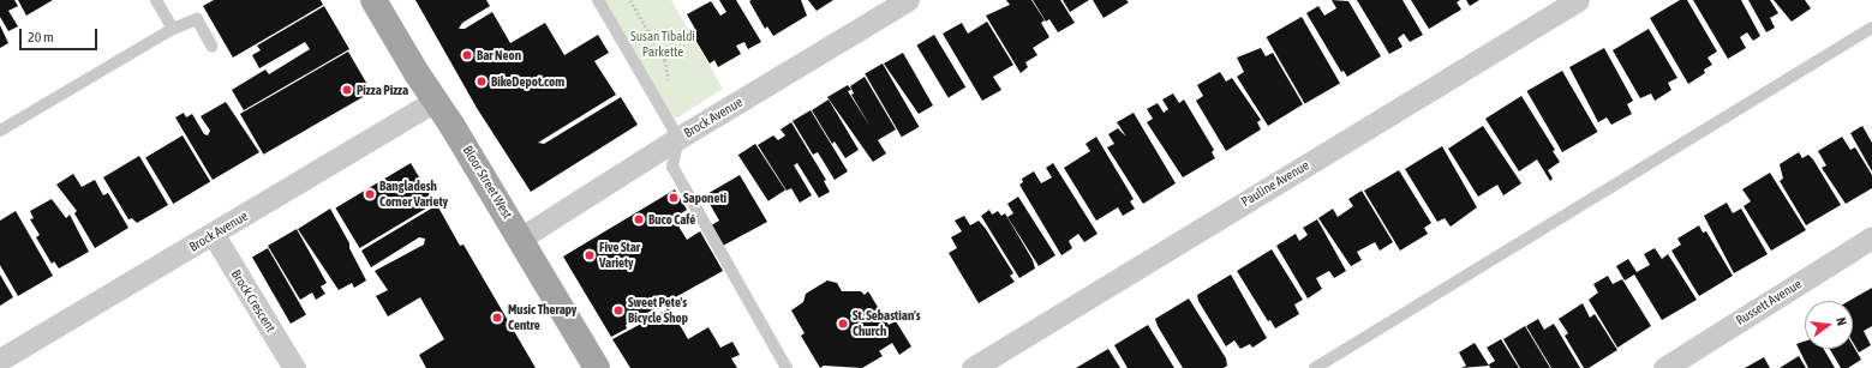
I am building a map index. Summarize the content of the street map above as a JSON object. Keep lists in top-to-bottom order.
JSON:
{
  "streets": {
    "main road": ["Bloor Street West"],
    "street": [
      "Brock Avenue",
      "Pauline Avenue",
      "Brock Crescent",
      "Russett Avenue"
    ]
  },
  "crossings": [
    ["Brock Avenue", "Bloor Street West"],
    ["Brock Avenue", "Brock Crescent"]
  ],
  "parks": ["Susan Tibaldi Parkette"],
  "places": [
    "Bar Neon",
    "BikeDepot.com",
    "Pizza Pizza",
    "Bangladesh Corner Variety",
    "Saponeti",
    "Buco Café",
    "Five Star Variety",
    "Sweet Pete's Bicycle Shop",
    "Music Therapy Centre",
    "St. Sebastian's Church"
  ],
  "scale_bar": "20 m",
  "north": "right"
}
